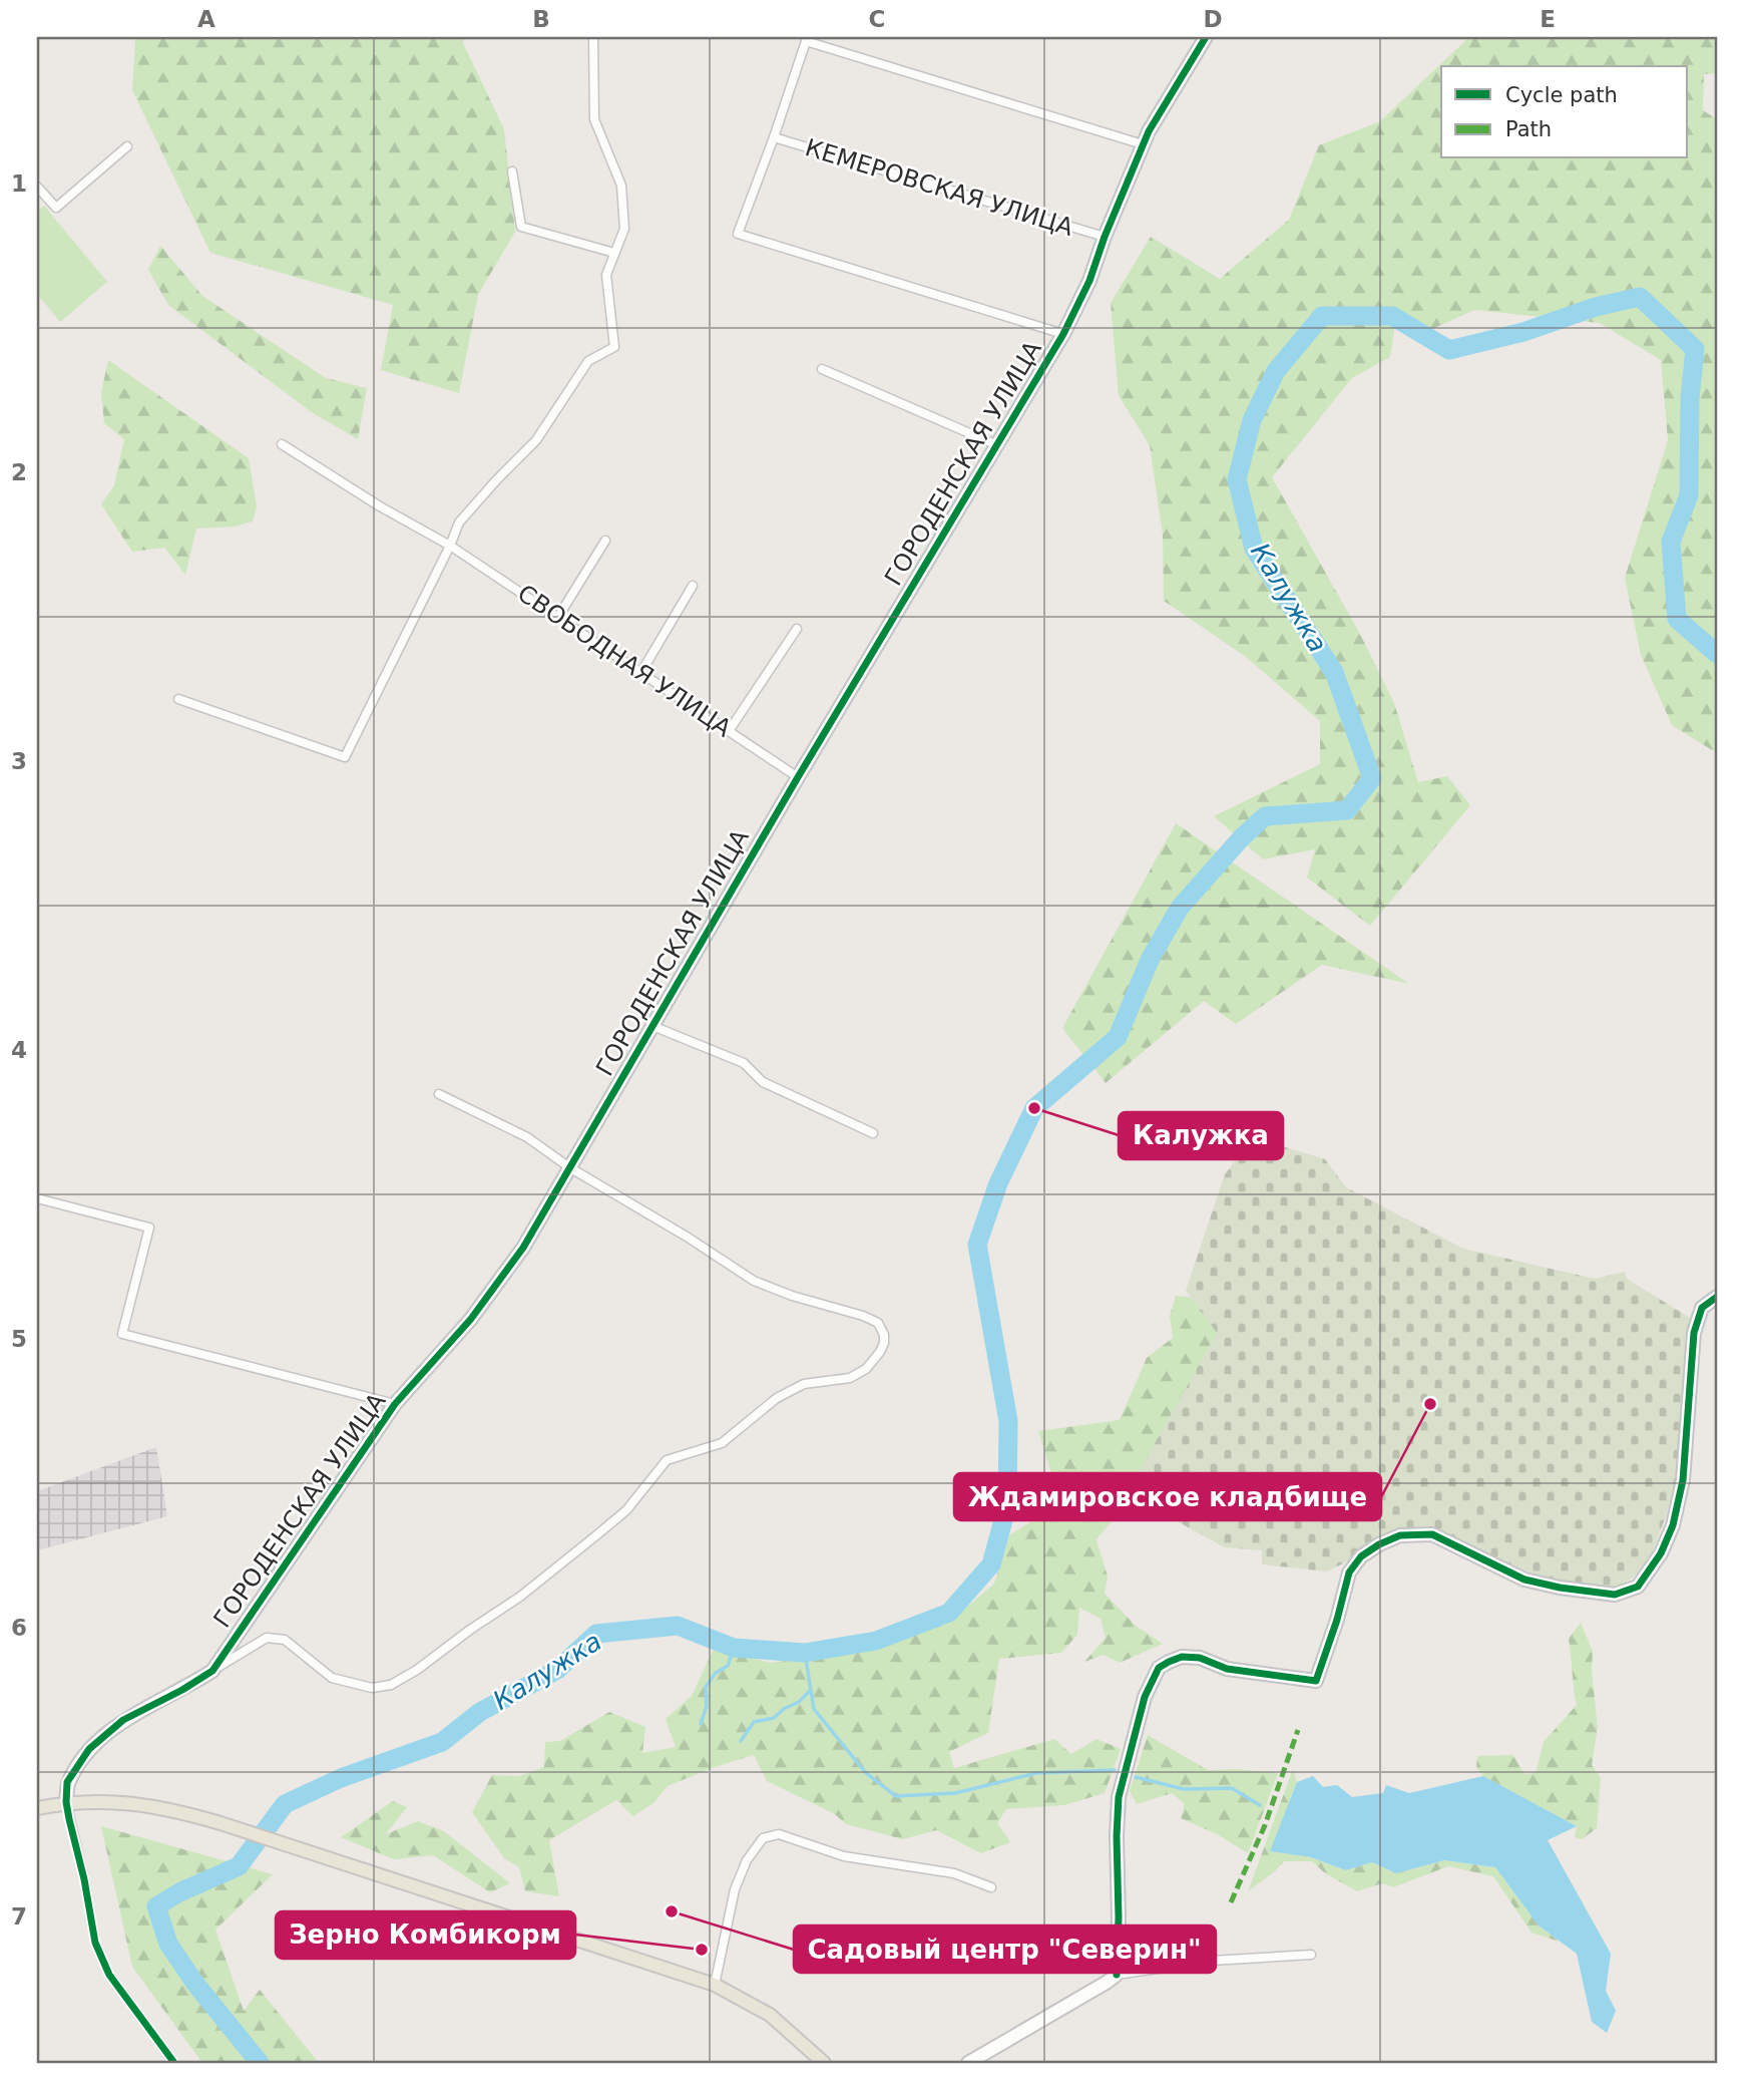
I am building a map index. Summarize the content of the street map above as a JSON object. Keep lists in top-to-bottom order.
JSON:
{
  "streets": {
    "street": ["КЕМЕРОВСКАЯ УЛИЦА", "ГОРОДЕНСКАЯ УЛИЦА", "СВОБОДНАЯ УЛИЦА"]
  },
  "crossings": [
    ["КЕМЕРОВСКАЯ УЛИЦА", "ГОРОДЕНСКАЯ УЛИЦА"],
    ["ГОРОДЕНСКАЯ УЛИЦА", "СВОБОДНАЯ УЛИЦА"]
  ],
  "water": ["Калужка"],
  "places": [
    "Калужка",
    "Ждамировское кладбище",
    "Садовый центр \"Северин\"",
    "Зерно Комбикорм"
  ],
  "legend": ["Cycle path", "Path"],
  "grid": {
    "columns": [
      "A",
      "B",
      "C",
      "D",
      "E"
    ],
    "rows": [
      "1",
      "2",
      "3",
      "4",
      "5",
      "6",
      "7"
    ]
  }
}
